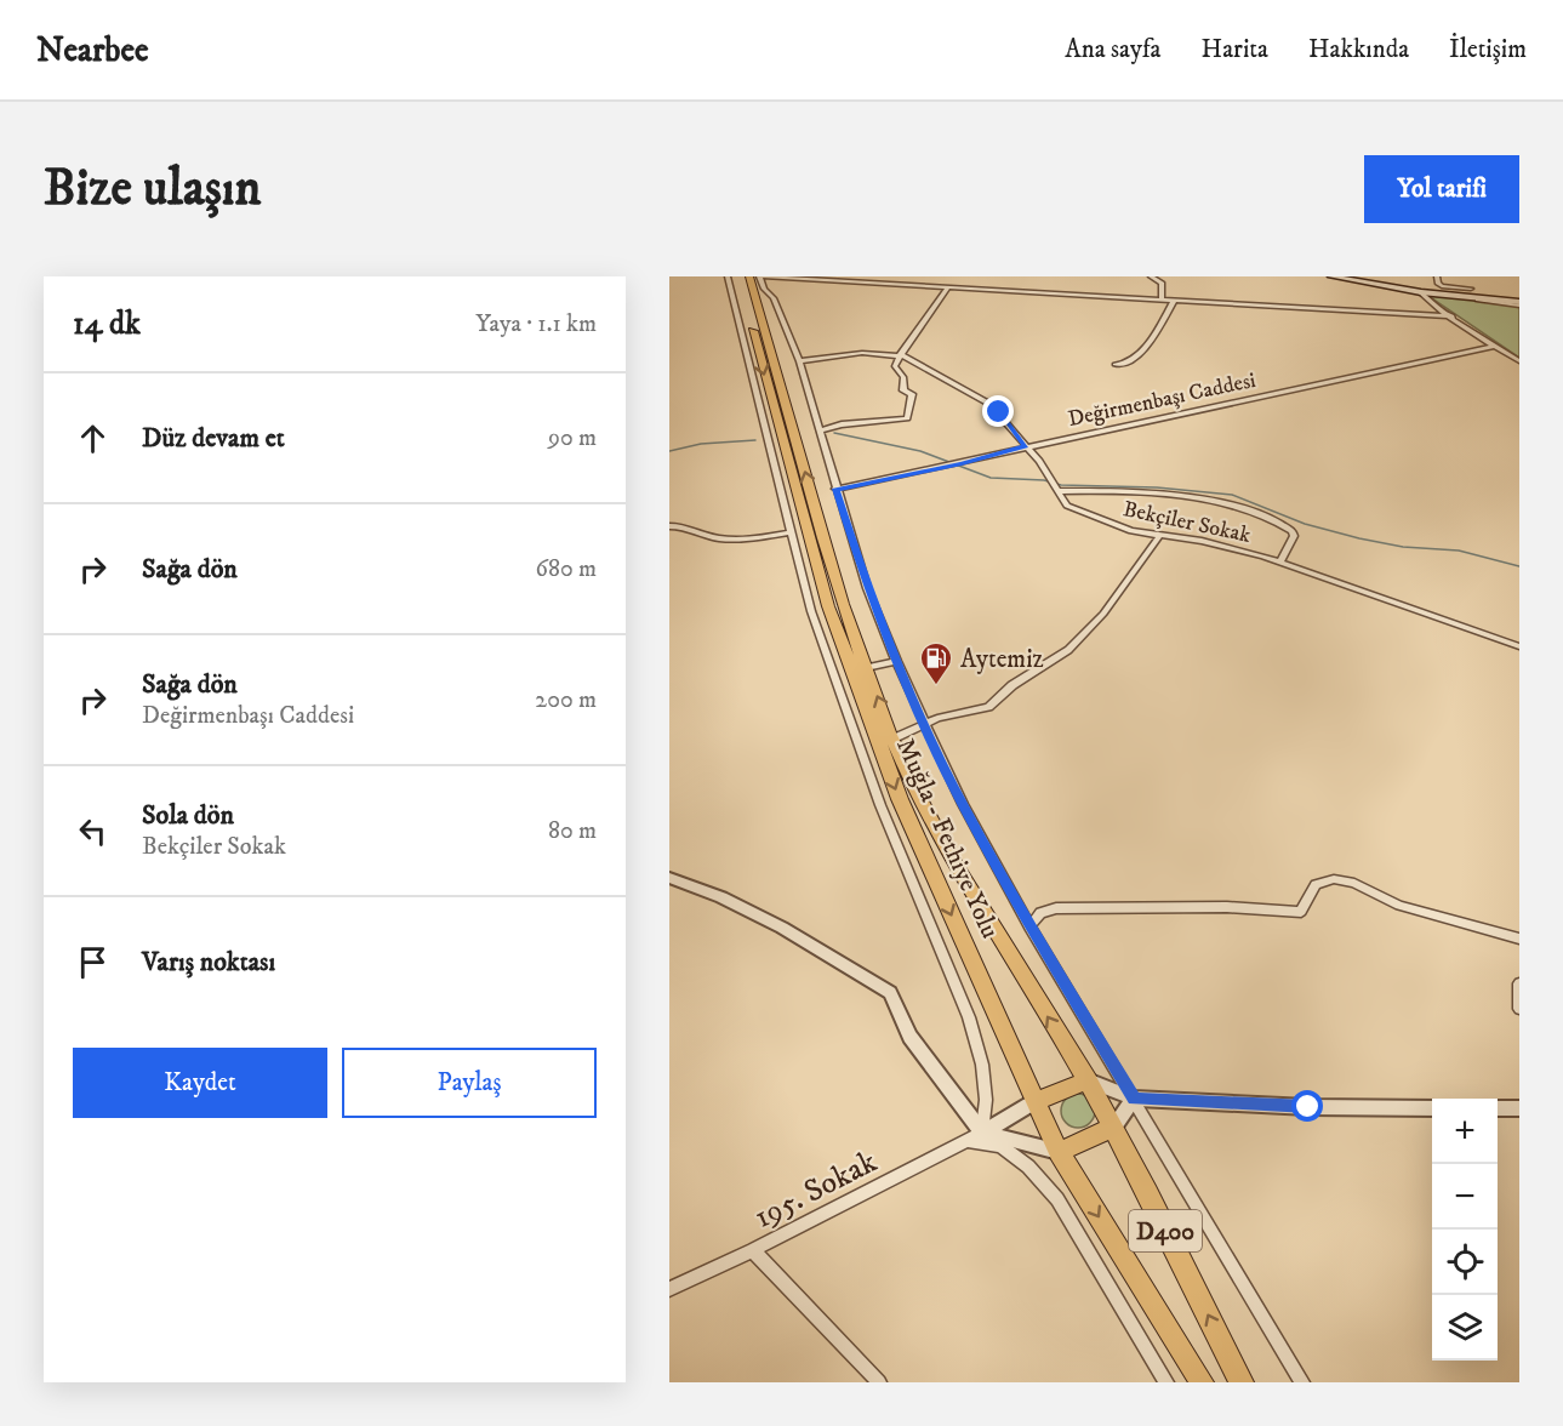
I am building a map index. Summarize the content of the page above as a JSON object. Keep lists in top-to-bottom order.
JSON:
{
  "streets": {
    "highway": ["Muğla - Fethiye Yolu", "D400"],
    "street": ["Değirmenbaşı Caddesi", "Bekçiler Sokak", "195. Sokak"]
  },
  "places": {
    "fuel station": ["Aytemiz"]
  },
  "page": {
    "header": "Nearbee",
    "nav": [
      "Ana sayfa",
      "Harita",
      "Hakkında",
      "İletişim"
    ],
    "buttons": [
      "Yol tarifi",
      ["Kaydet", "Paylaş"]
    ],
    "title": "Bize ulaşın",
    "heading": ["14 dk", "Yaya · 1.1 km"],
    "list": [
      ["Düz devam et", "90 m"],
      ["Sağa dön", "680 m"],
      ["Sağa dön", "Değirmenbaşı Caddesi", "200 m"],
      ["Sola dön", "Bekçiler Sokak", "80 m"],
      "Varış noktası"
    ],
    "map_buttons": ["+", "−"]
  }
}
